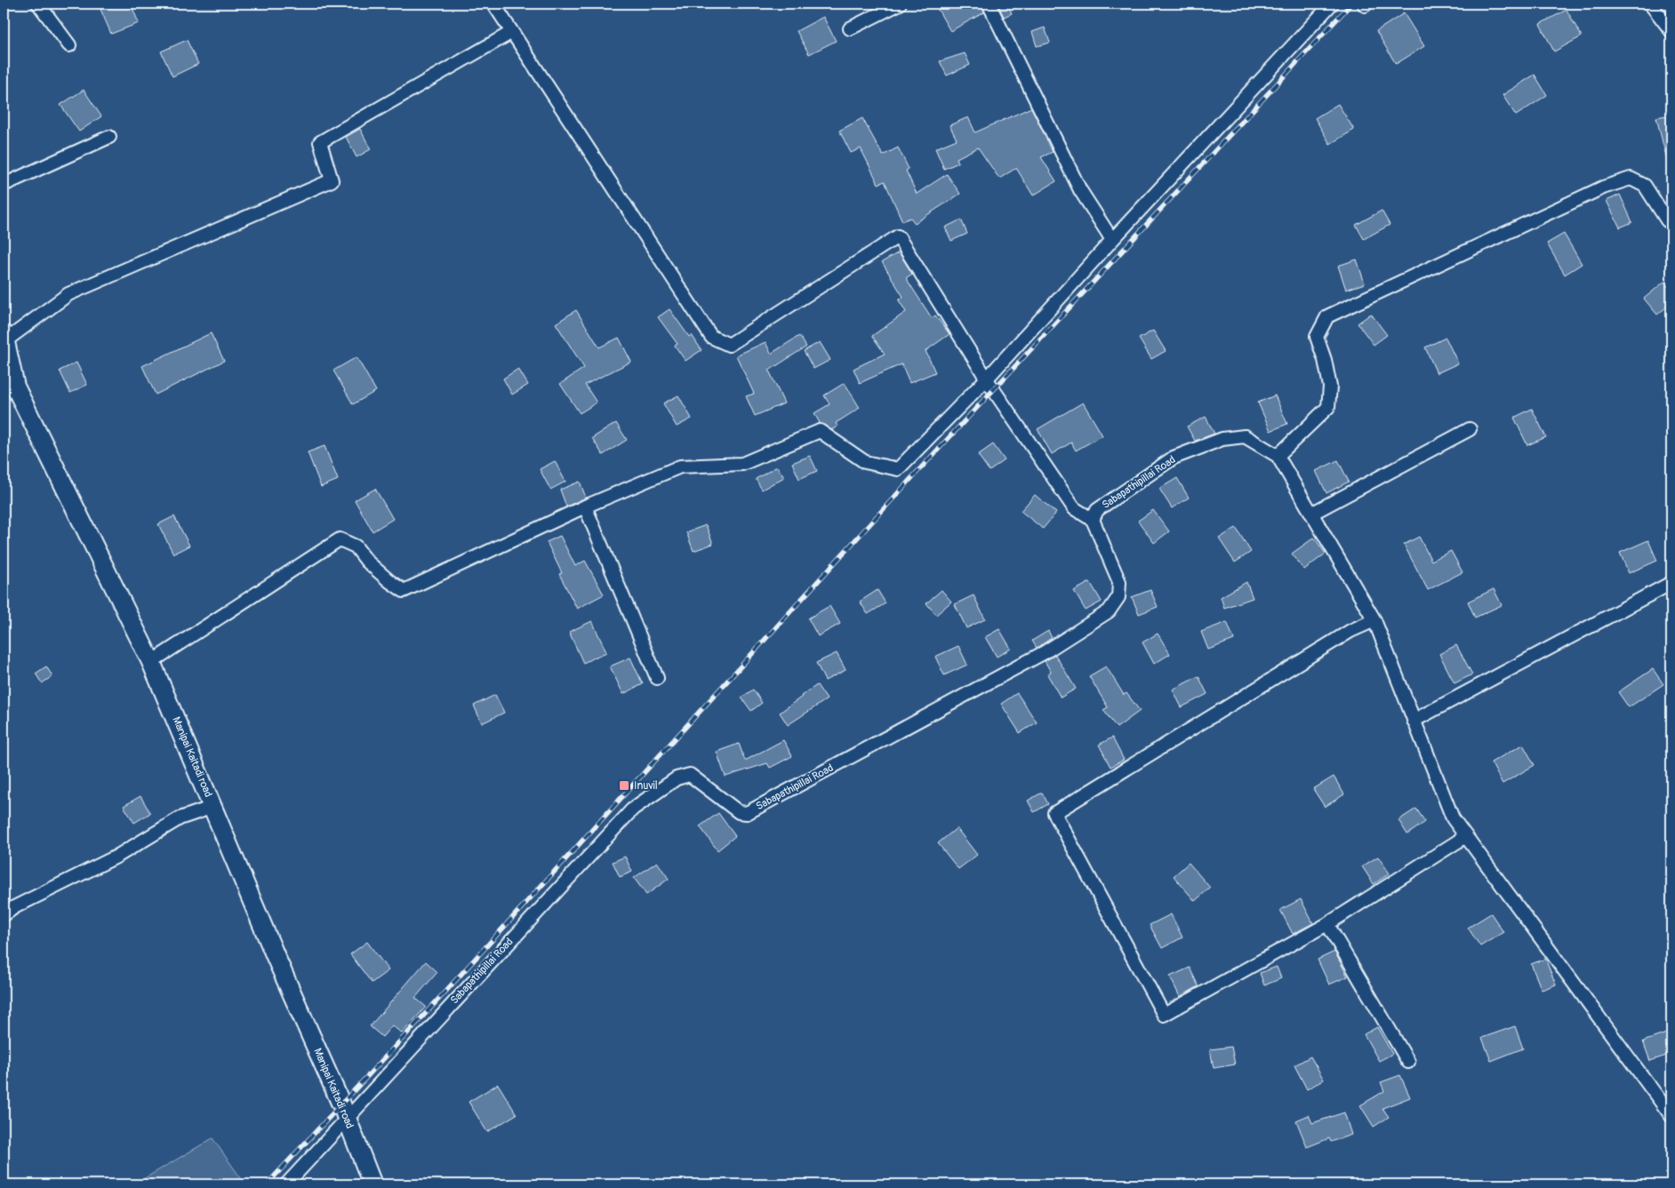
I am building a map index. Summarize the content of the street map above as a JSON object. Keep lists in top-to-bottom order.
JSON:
{
  "streets": {
    "main road": ["Manipai Kaitadi road"],
    "street": ["Sabapathipillai Road"]
  },
  "crossings": [
    ["Sabapathipillai Road", "Manipai Kaitadi road"]
  ],
  "places": {
    "transit": ["Inuvil"]
  }
}
